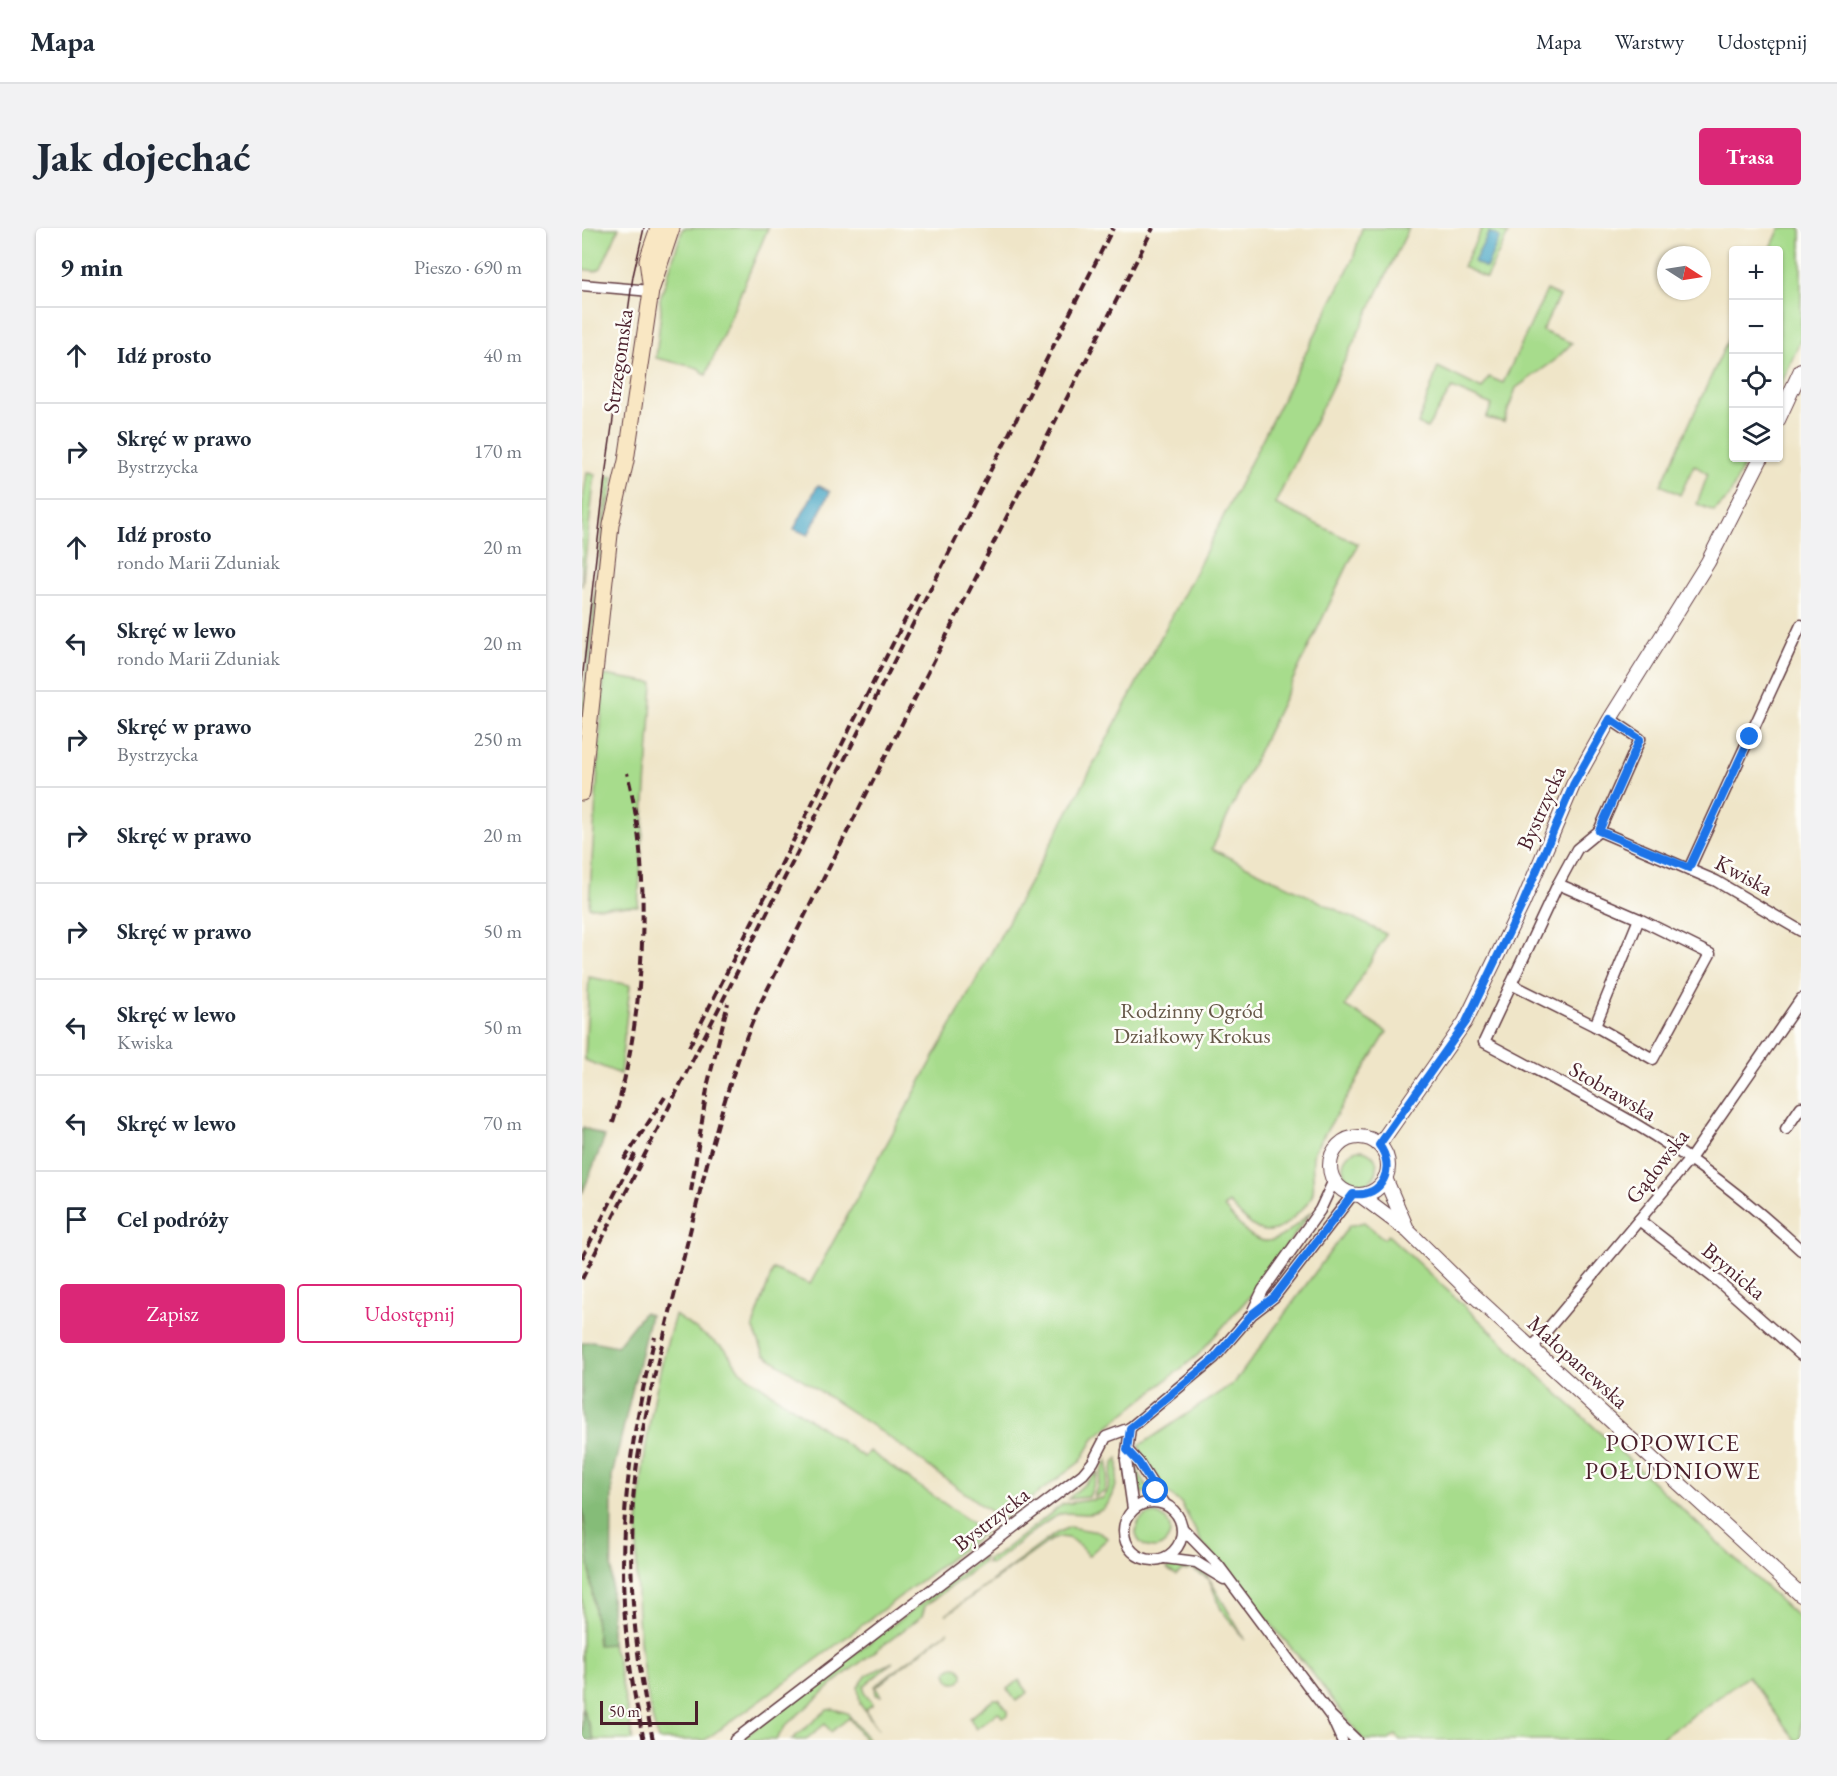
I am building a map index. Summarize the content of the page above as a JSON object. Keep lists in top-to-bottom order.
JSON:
{
  "streets": {
    "main road": ["Strzegomska"],
    "street": [
      "Bystrzycka",
      "Kwiska",
      "Stobrawska",
      "Gądowska",
      "Brynicka",
      "Małopanewska"
    ]
  },
  "crossings": [
    ["Bystrzycka", "Małopanewska"],
    ["Stobrawska", "Gądowska"],
    ["Gądowska", "Brynicka"],
    ["Gądowska", "Małopanewska"]
  ],
  "districts": ["POPOWICE POŁUDNIOWE"],
  "parks": ["Rodzinny Ogród Działkowy Krokus"],
  "scale_bar": "50 m",
  "north": "right",
  "page": {
    "header": "Mapa",
    "nav": ["Mapa", "Warstwy", "Udostępnij"],
    "buttons": [
      "Trasa",
      ["Zapisz", "Udostępnij"]
    ],
    "title": "Jak dojechać",
    "heading": ["9 min", "Pieszo · 690 m"],
    "map_buttons": ["+", "−"],
    "list": [
      ["Idź prosto", "40 m"],
      ["Skręć w prawo", "Bystrzycka", "170 m"],
      ["Idź prosto", "rondo Marii Zduniak", "20 m"],
      ["Skręć w lewo", "rondo Marii Zduniak", "20 m"],
      ["Skręć w prawo", "Bystrzycka", "250 m"],
      ["Skręć w prawo", "20 m"],
      ["Skręć w prawo", "50 m"],
      ["Skręć w lewo", "Kwiska", "50 m"],
      ["Skręć w lewo", "70 m"],
      "Cel podróży"
    ],
    "scale": "50 m"
  }
}
